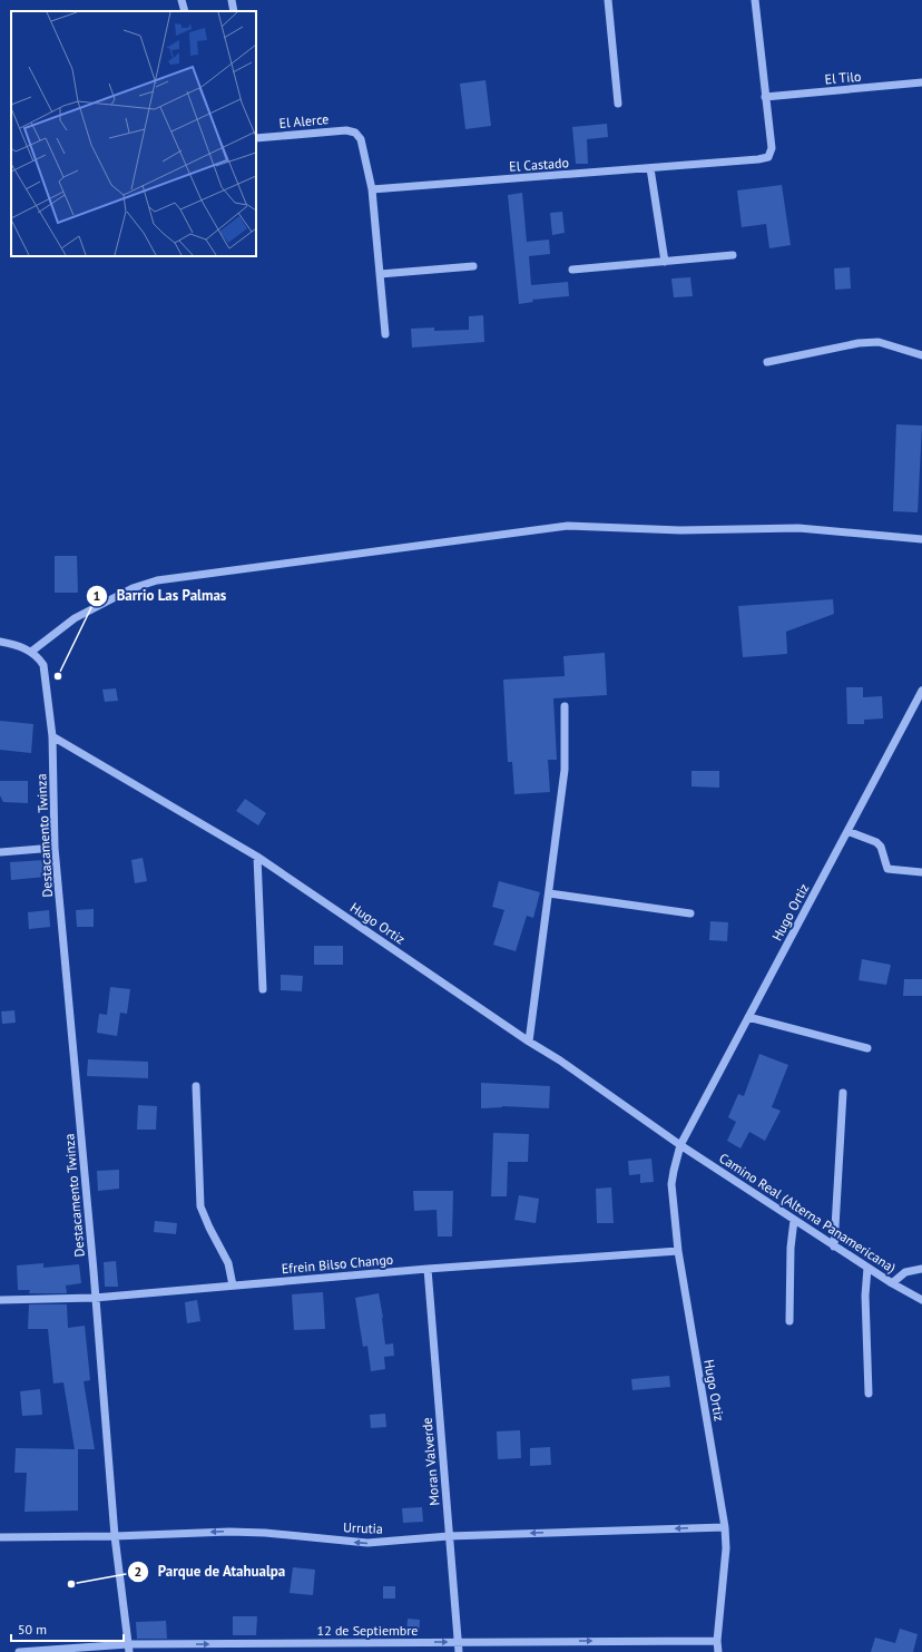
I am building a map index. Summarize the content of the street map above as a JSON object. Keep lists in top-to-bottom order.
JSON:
{
  "streets": {
    "street": [
      "El Tilo",
      "El Alerce",
      "El Castado",
      "Destacamento Twinza",
      "Hugo Ortiz",
      "Camino Real (Alterna Panamericana)",
      "Efrein Bilso Chango",
      "Moran Valverde",
      "Urrutia",
      "12 de Septiembre"
    ]
  },
  "crossings": [
    ["El Tilo", "El Castado"],
    ["El Alerce", "El Castado"],
    ["Destacamento Twinza", "Hugo Ortiz"],
    ["Destacamento Twinza", "Efrein Bilso Chango"],
    ["Destacamento Twinza", "Urrutia"],
    ["Destacamento Twinza", "12 de Septiembre"],
    ["Hugo Ortiz", "Camino Real (Alterna Panamericana)"],
    ["Hugo Ortiz", "Efrein Bilso Chango"],
    ["Hugo Ortiz", "Urrutia"],
    ["Hugo Ortiz", "12 de Septiembre"],
    ["Efrein Bilso Chango", "Moran Valverde"],
    ["Moran Valverde", "Urrutia"],
    ["Moran Valverde", "12 de Septiembre"]
  ],
  "one_way": ["Urrutia", "12 de Septiembre"],
  "places": ["Barrio Las Palmas", "Parque de Atahualpa"],
  "scale_bar": "50 m"
}
